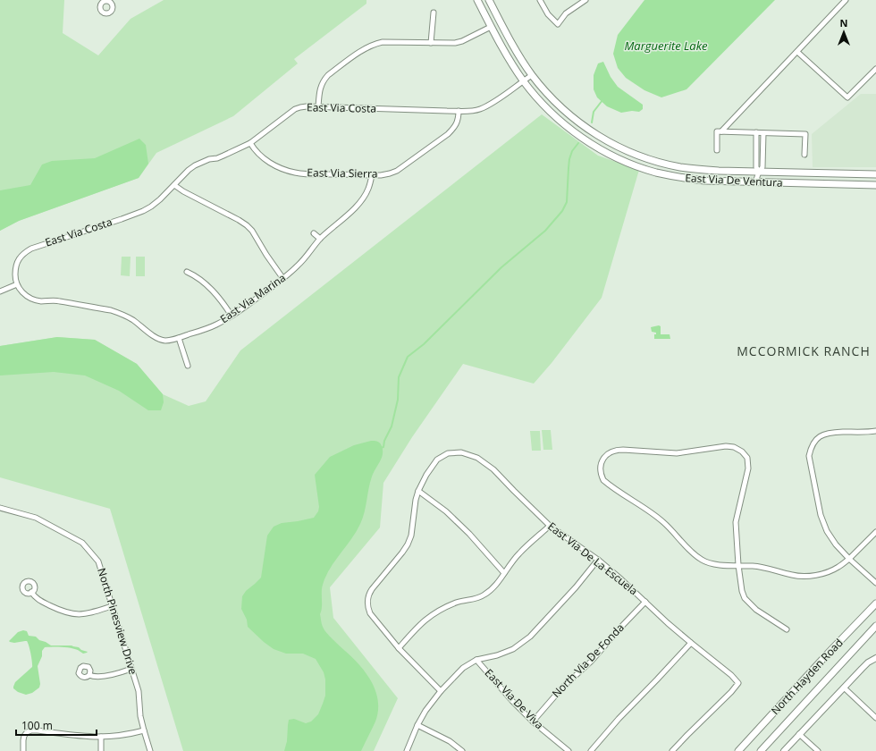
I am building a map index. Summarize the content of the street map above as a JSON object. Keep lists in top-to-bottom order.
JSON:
{
  "streets": {
    "main road": ["East Via De Ventura", "North Hayden Road"],
    "street": [
      "East Via Costa",
      "East Via Sierra",
      "East Via Marina",
      "East Via De La Escuela",
      "North Pinesview Drive",
      "North Via De Fonda",
      "East Via De Viva"
    ]
  },
  "crossings": [
    ["East Via Costa", "East Via Sierra"],
    ["East Via Costa", "East Via De Ventura"],
    ["East Via Costa", "East Via Marina"],
    ["East Via Sierra", "East Via Marina"],
    ["East Via De La Escuela", "North Via De Fonda"],
    ["North Via De Fonda", "East Via De Viva"]
  ],
  "districts": ["MCCORMICK RANCH"],
  "water": ["Marguerite Lake"],
  "scale_bar": "100 m",
  "north": "top"
}
